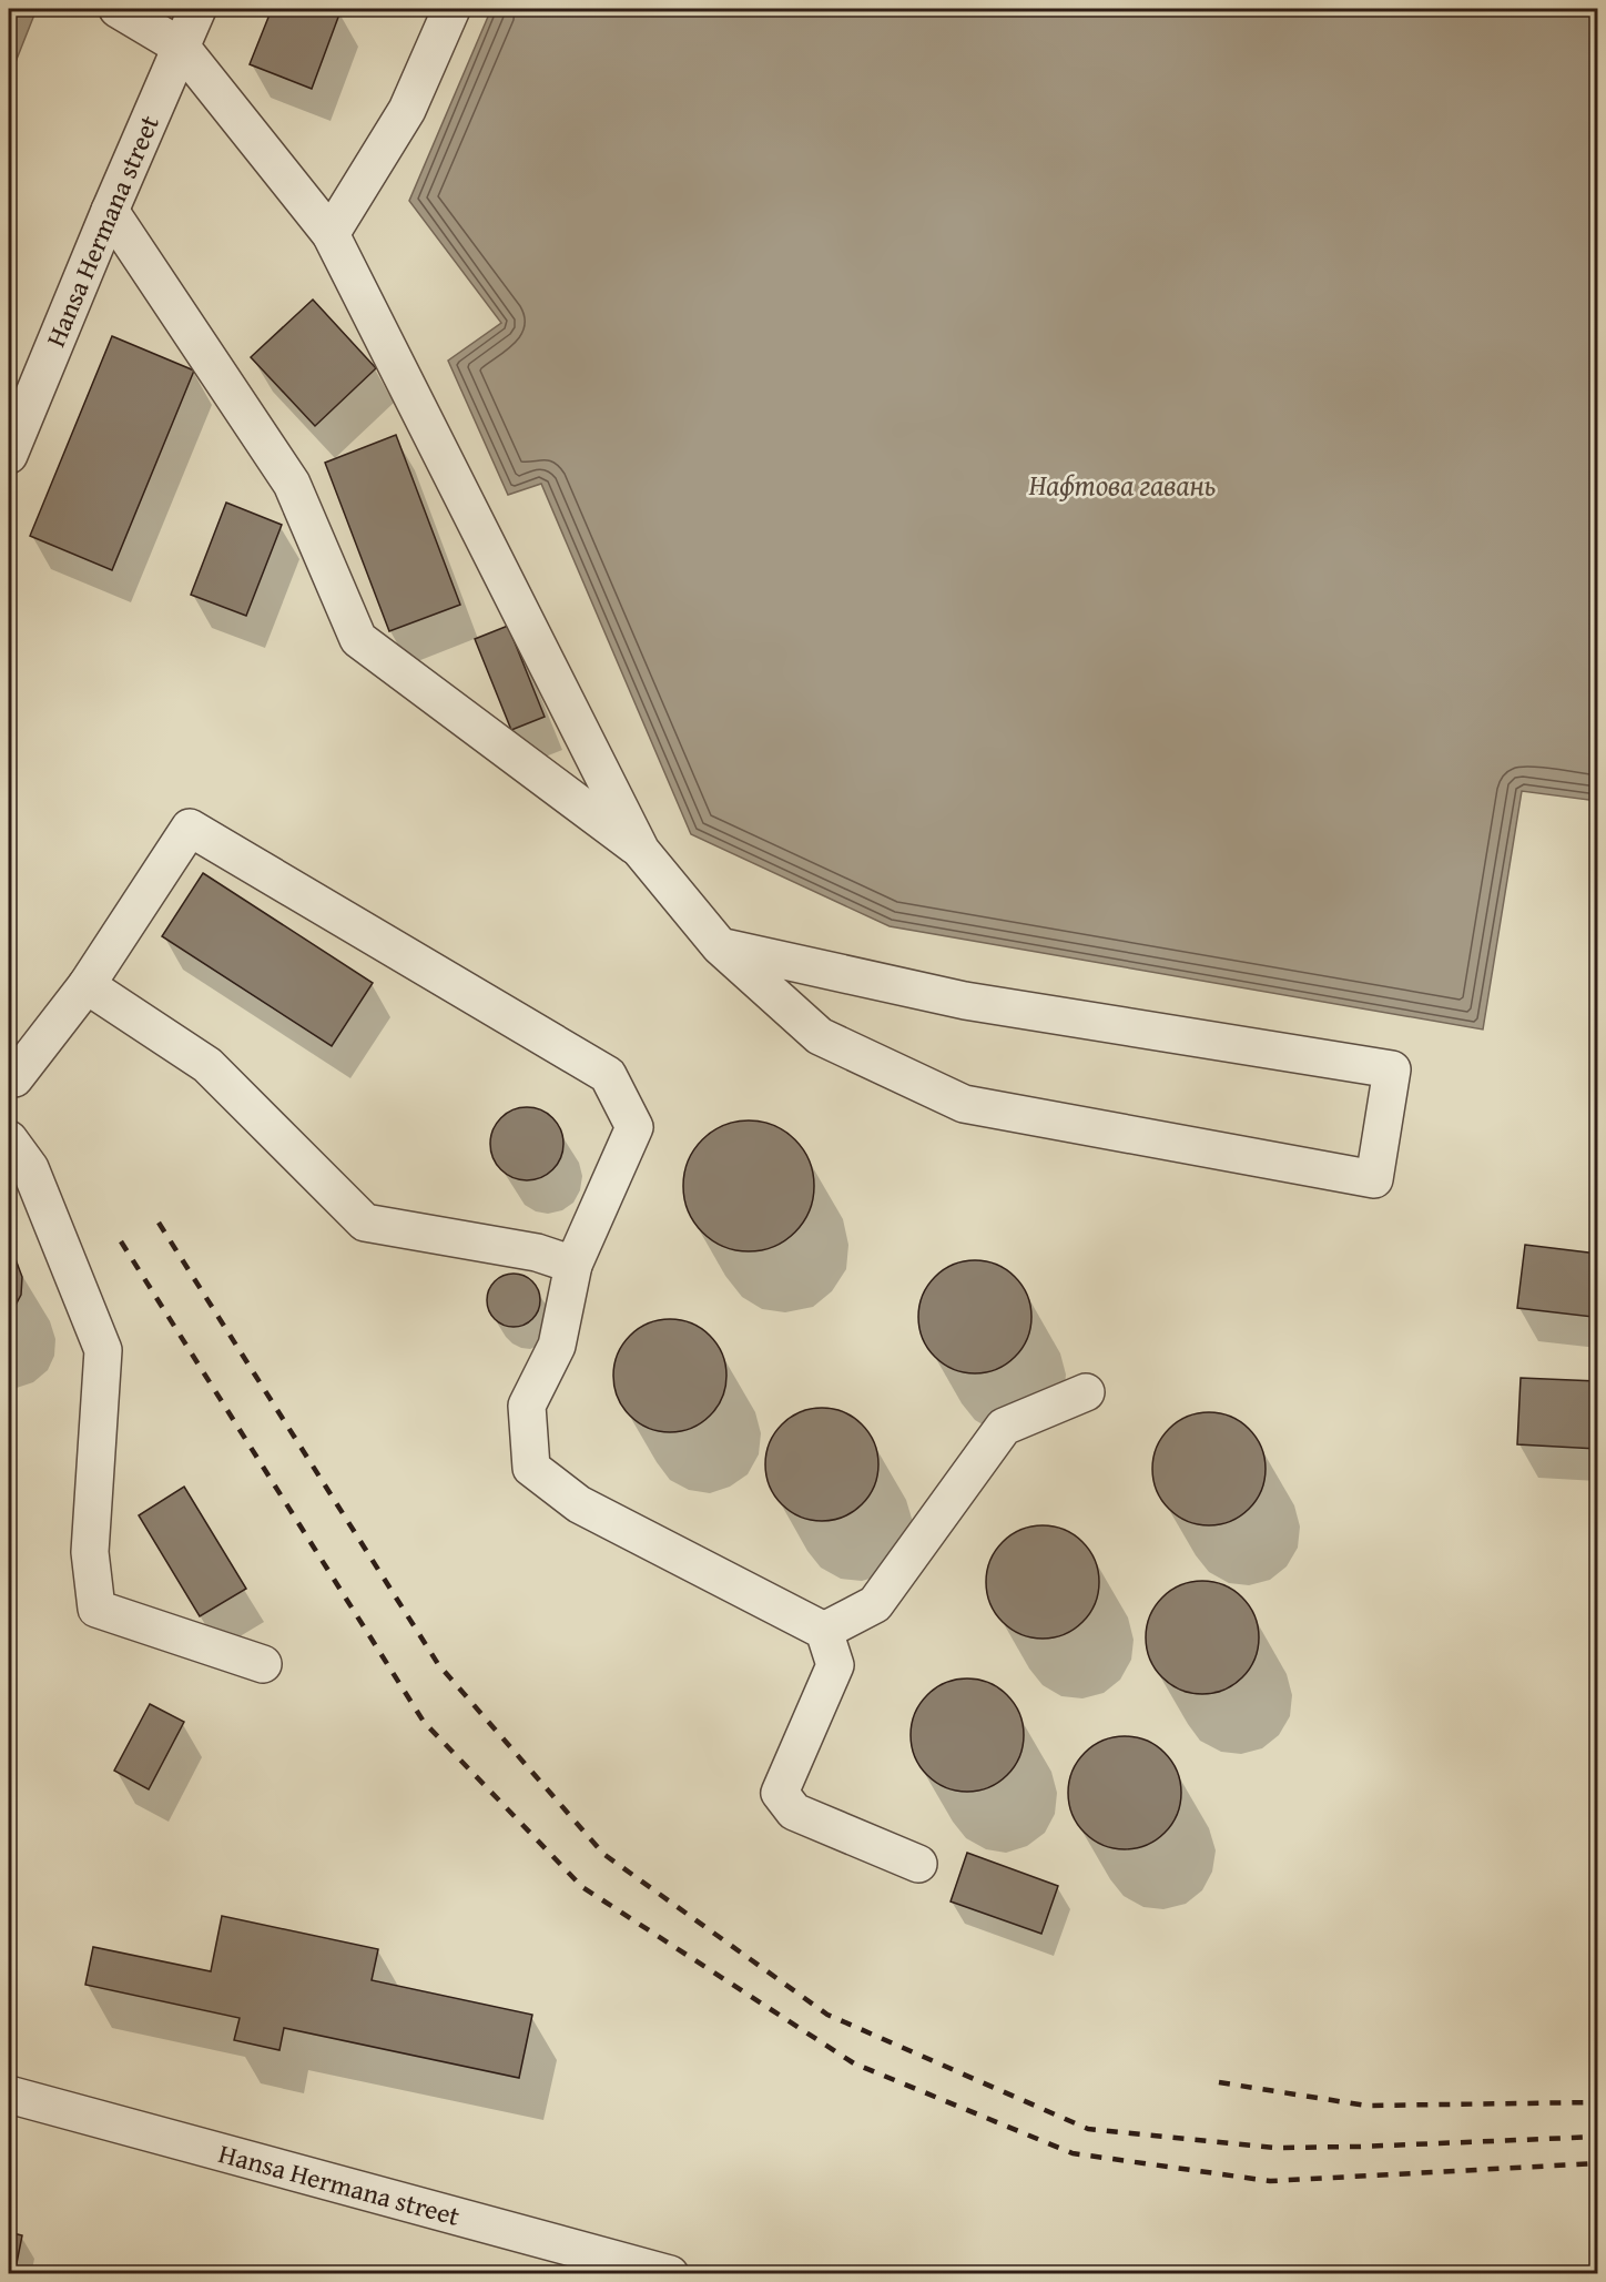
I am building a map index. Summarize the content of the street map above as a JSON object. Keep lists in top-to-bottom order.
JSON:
{
  "streets": {
    "lane": ["Hansa Hermana street"]
  },
  "water": ["Нафтова гавань"]
}
